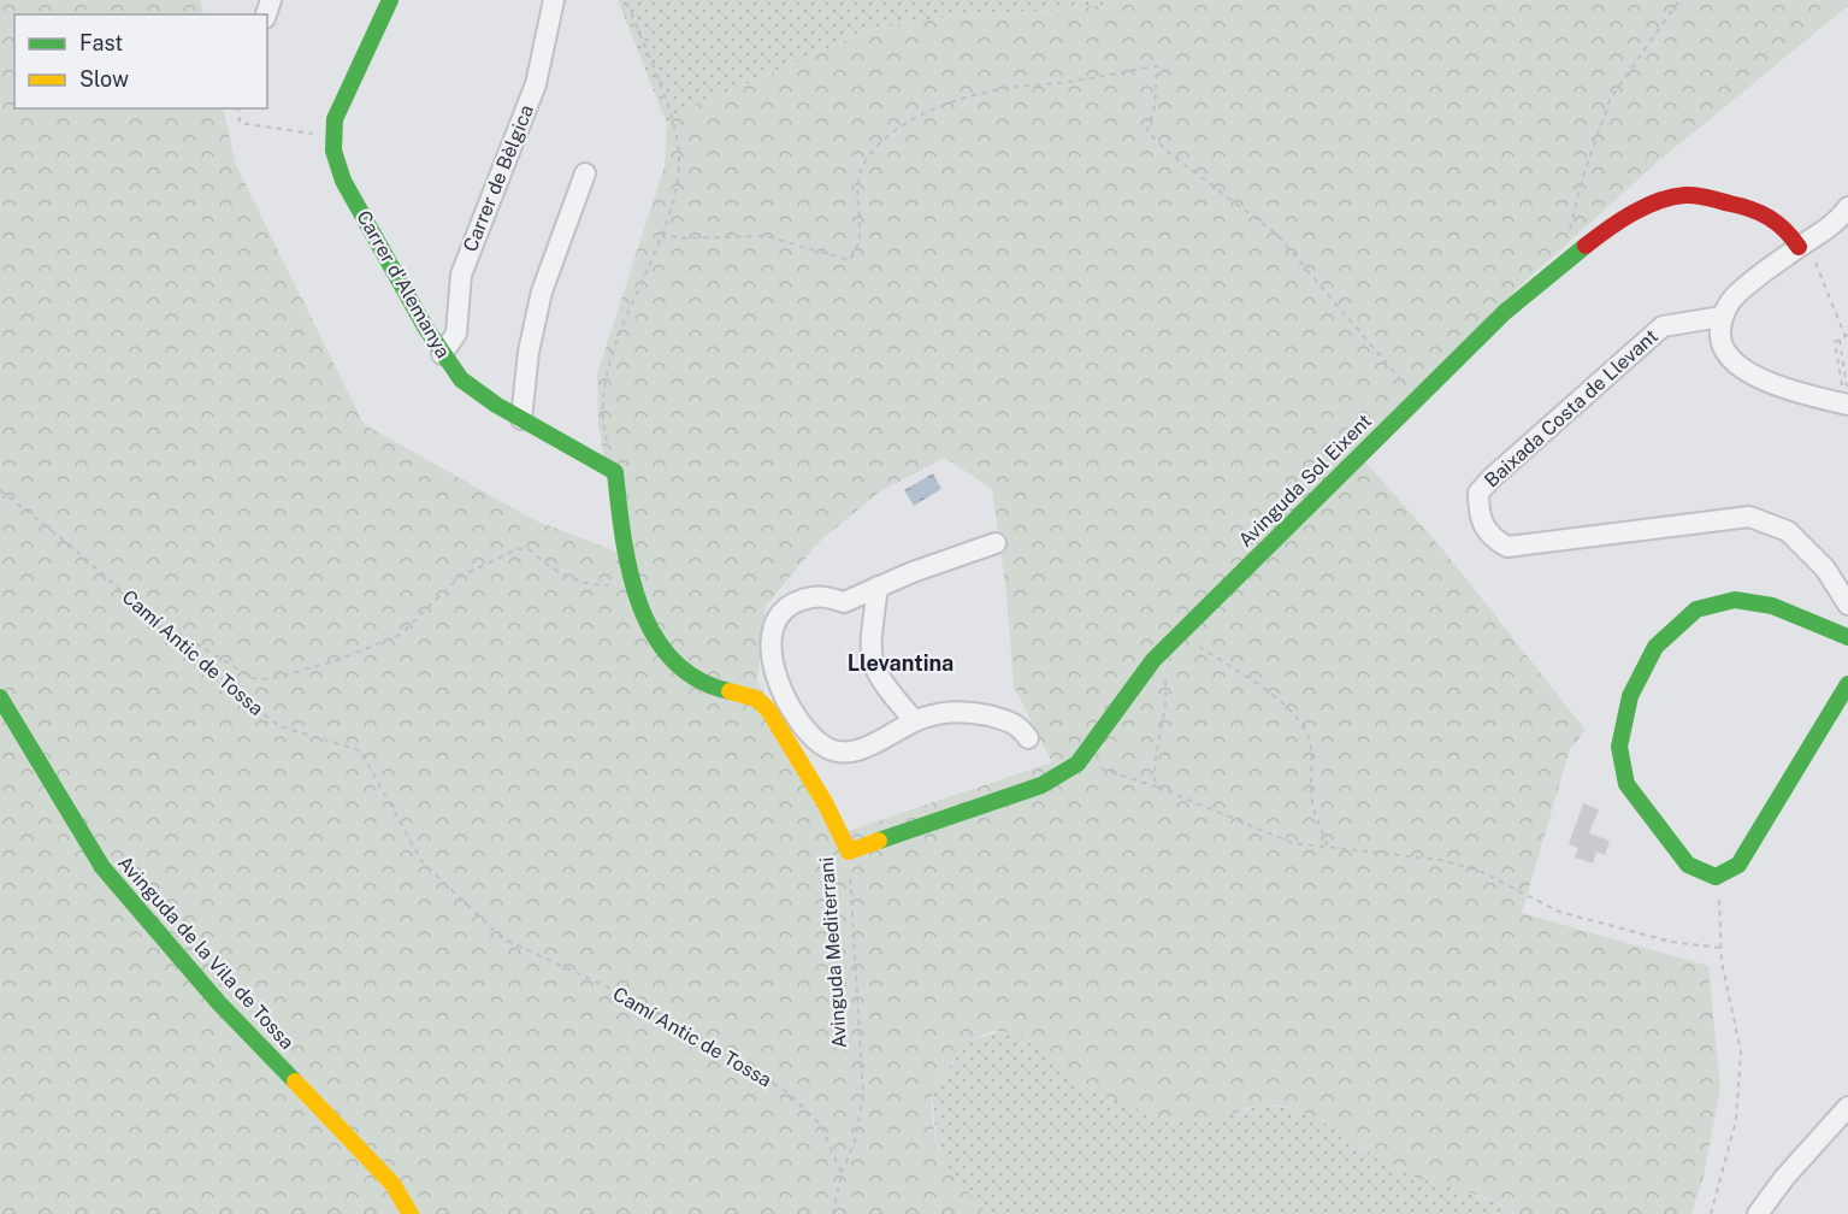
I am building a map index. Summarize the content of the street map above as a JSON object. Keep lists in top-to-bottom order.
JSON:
{
  "streets": {
    "street": [
      "Carrer de Bèlgica",
      "Carrer d'Alemanya",
      "Baixada Costa de Llevant",
      "Avinguda Sol Eixent",
      "Avinguda de la Vila de Tossa",
      "Avinguda Mediterrani"
    ],
    "path": ["Camí Antic de Tossa"]
  },
  "crossings": [
    ["Carrer de Bèlgica", "Carrer d'Alemanya"],
    ["Avinguda Sol Eixent", "Avinguda Mediterrani"],
    ["Camí Antic de Tossa", "Avinguda Mediterrani"]
  ],
  "districts": ["Llevantina"],
  "legend": ["Fast", "Slow"]
}
